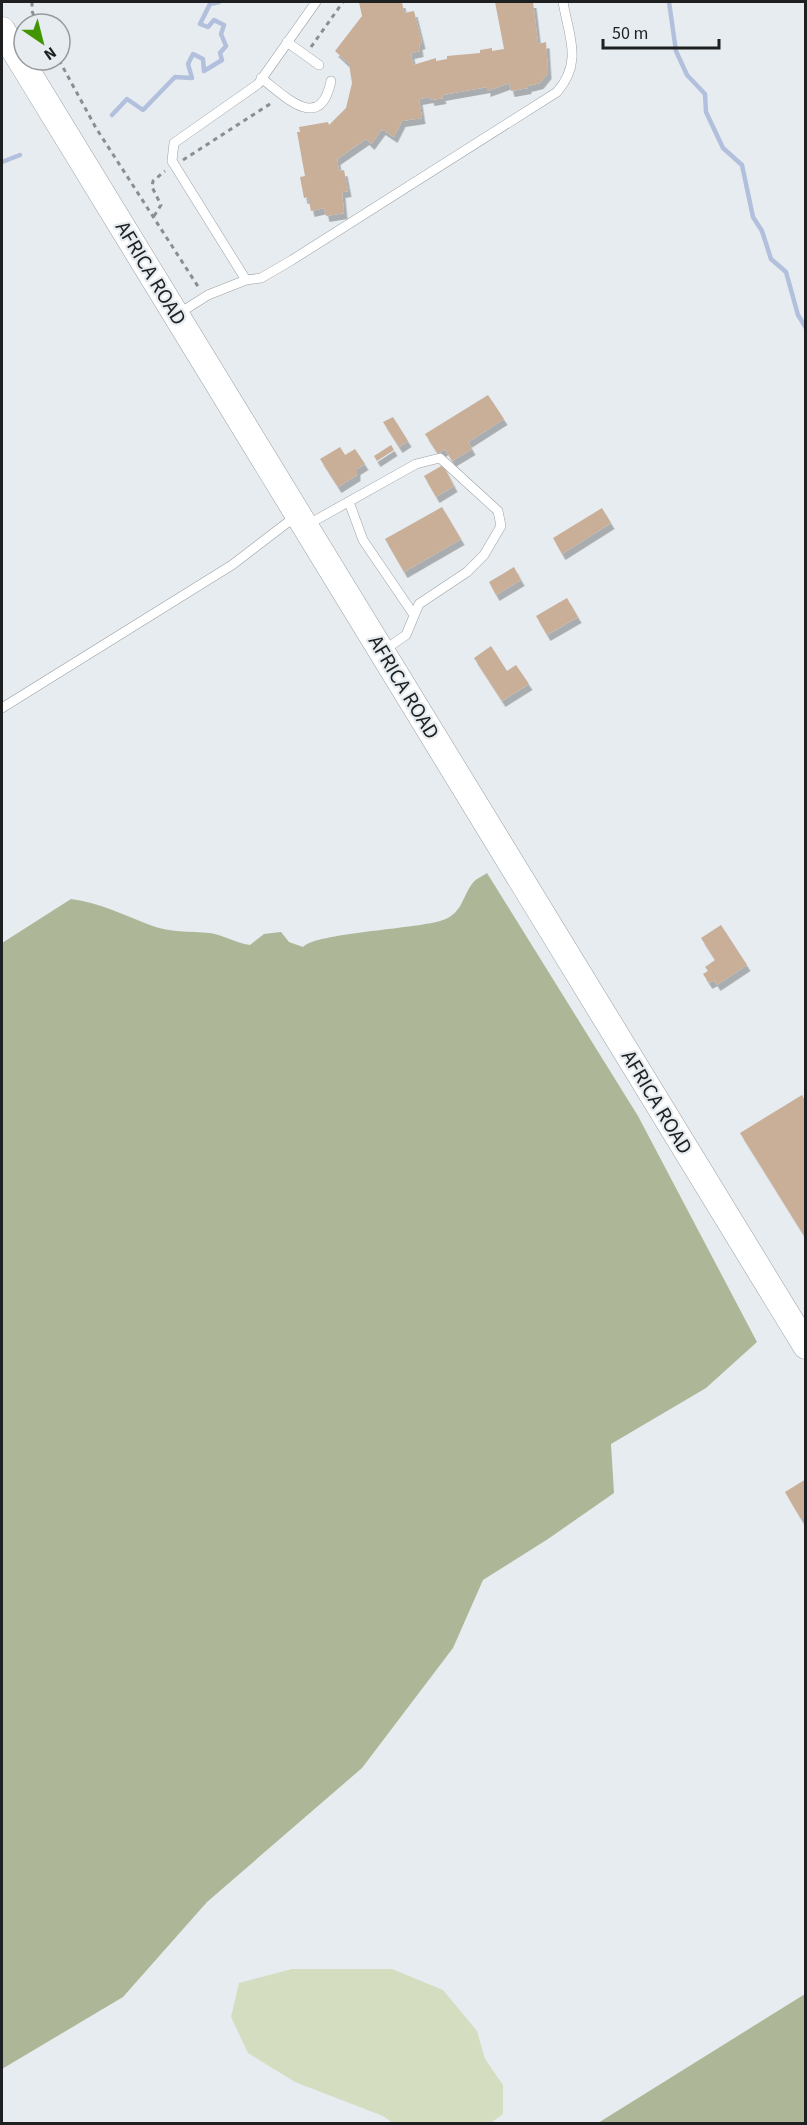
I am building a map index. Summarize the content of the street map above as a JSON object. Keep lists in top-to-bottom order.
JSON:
{
  "streets": {
    "street": ["AFRICA ROAD"]
  },
  "scale_bar": "50 m",
  "north": "bottom right"
}
